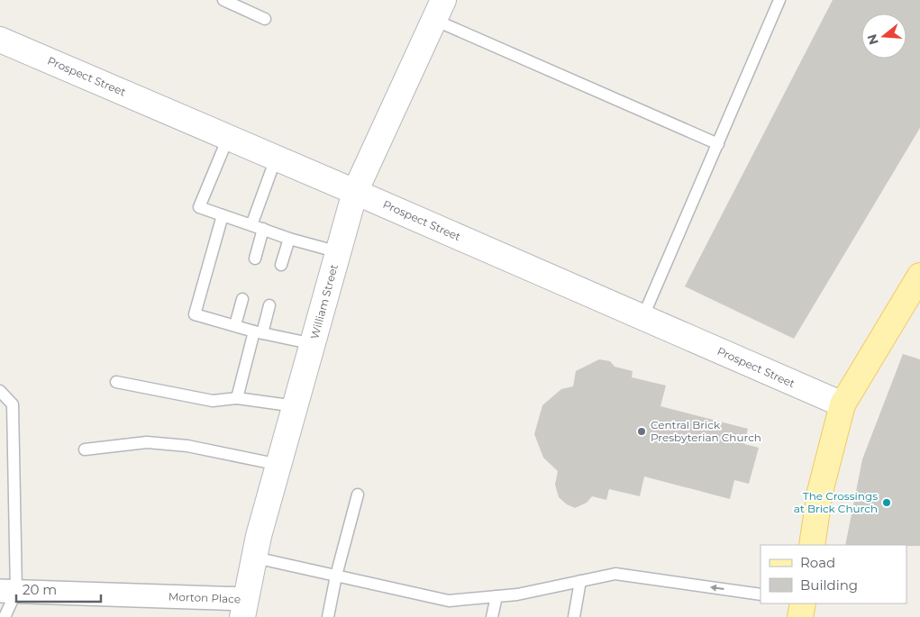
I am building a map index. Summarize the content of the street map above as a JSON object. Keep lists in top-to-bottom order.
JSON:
{
  "streets": {
    "street": ["Prospect Street", "William Street", "Morton Place"]
  },
  "crossings": [
    ["Prospect Street", "William Street"],
    ["William Street", "Morton Place"]
  ],
  "places": ["Central Brick Presbyterian Church", "The Crossings at Brick Church"],
  "legend": ["Road", "Building"],
  "scale_bar": "20 m",
  "north": "left"
}
